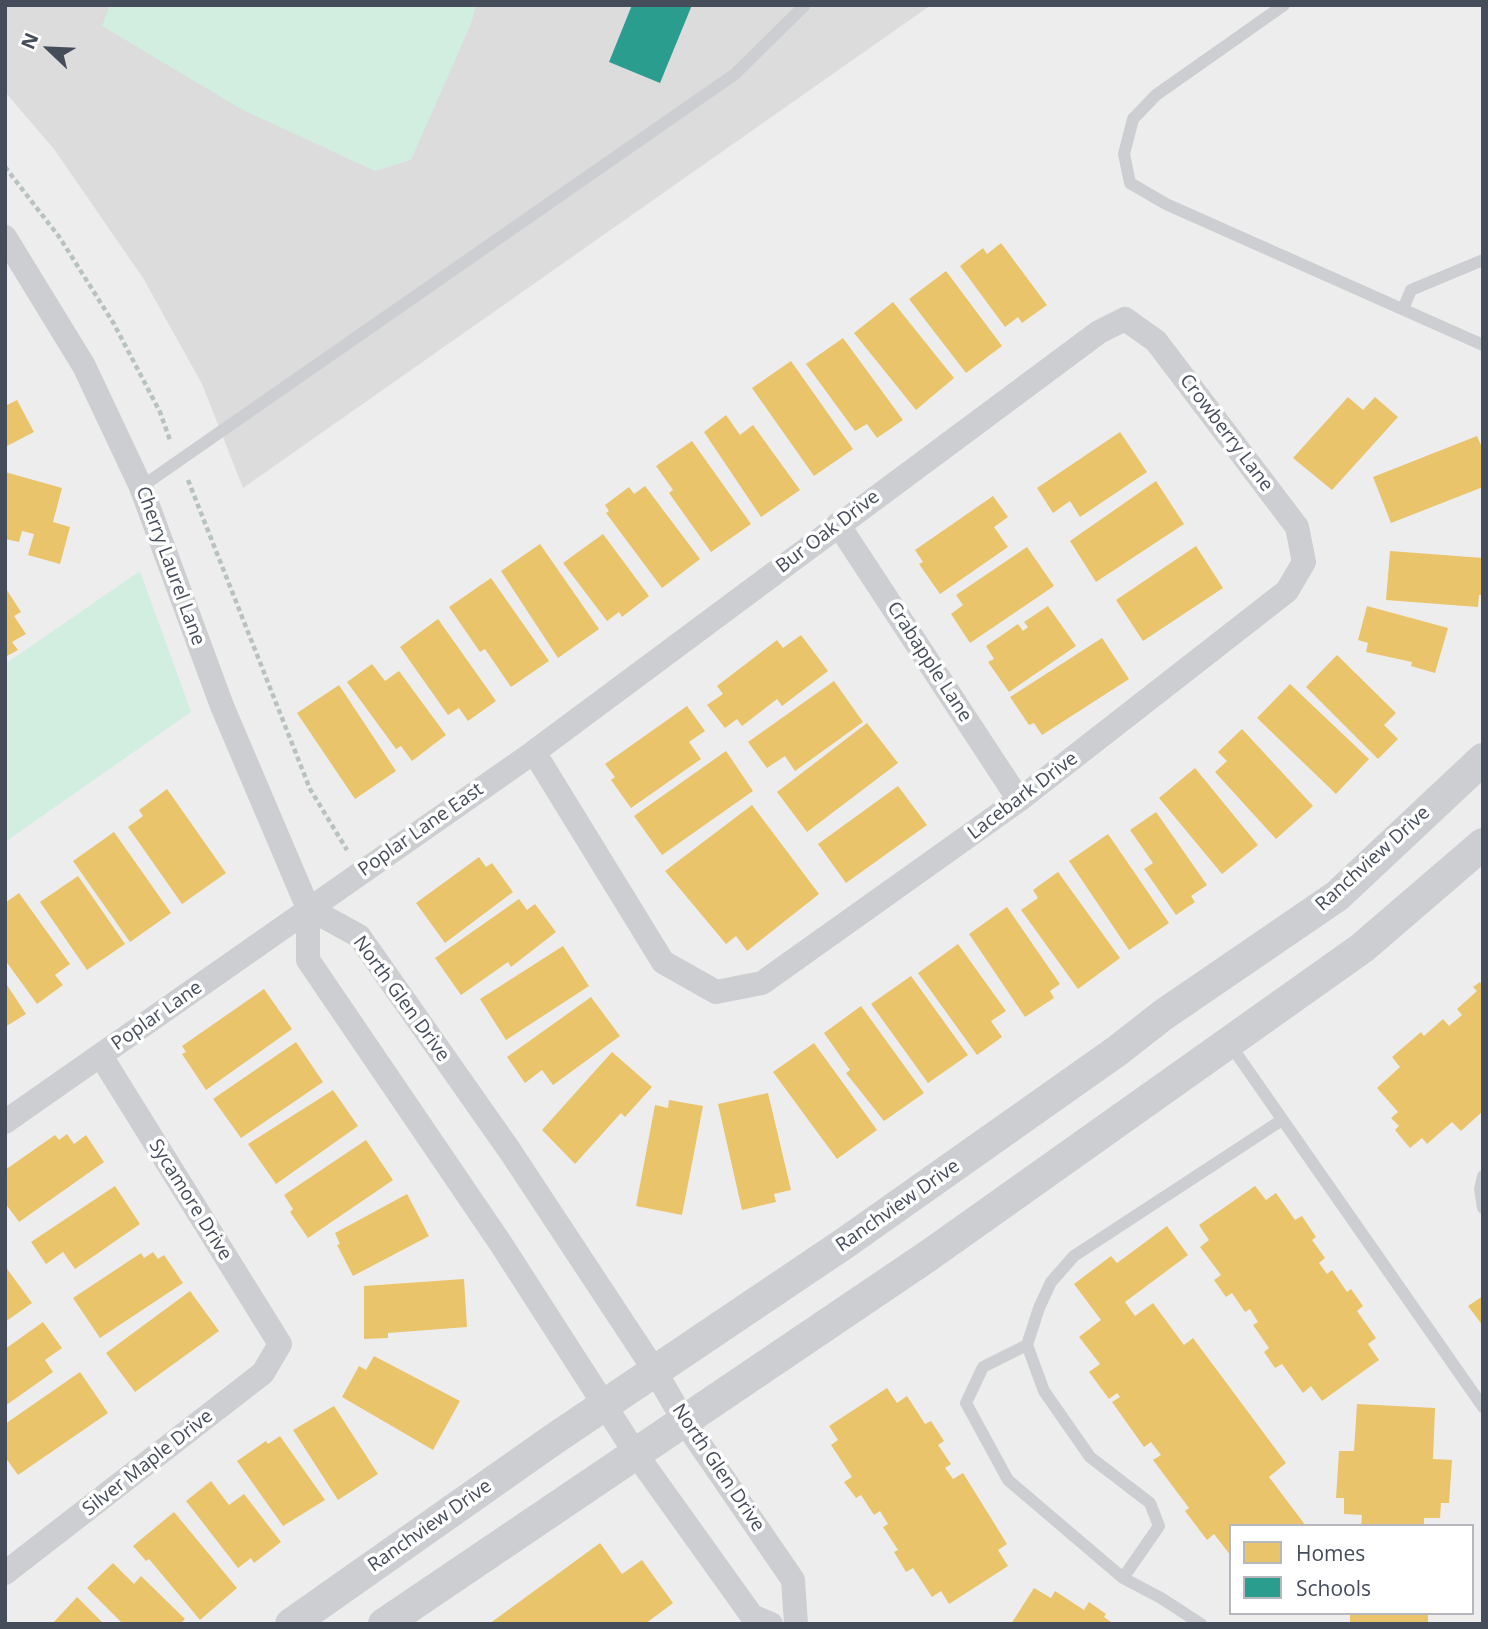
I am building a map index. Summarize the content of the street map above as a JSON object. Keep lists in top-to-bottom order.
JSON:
{
  "streets": {
    "street": [
      "Crowberry Lane",
      "Bur Oak Drive",
      "Cherry Laurel Lane",
      "Crabapple Lane",
      "Lacebark Drive",
      "Poplar Lane East",
      "Ranchview Drive",
      "North Glen Drive",
      "Poplar Lane",
      "Sycamore Drive",
      "Silver Maple Drive"
    ]
  },
  "crossings": [
    ["Crowberry Lane", "Bur Oak Drive"],
    ["Crowberry Lane", "Lacebark Drive"],
    ["Bur Oak Drive", "Crabapple Lane"],
    ["Bur Oak Drive", "Lacebark Drive"],
    ["Bur Oak Drive", "Poplar Lane East"],
    ["Cherry Laurel Lane", "Poplar Lane East"],
    ["Cherry Laurel Lane", "North Glen Drive"],
    ["Cherry Laurel Lane", "Poplar Lane"],
    ["Crabapple Lane", "Lacebark Drive"],
    ["Lacebark Drive", "Poplar Lane East"],
    ["Poplar Lane East", "North Glen Drive"],
    ["Poplar Lane East", "Poplar Lane"],
    ["Ranchview Drive", "North Glen Drive"],
    ["North Glen Drive", "Poplar Lane"],
    ["Poplar Lane", "Sycamore Drive"],
    ["Sycamore Drive", "Silver Maple Drive"]
  ],
  "legend": ["Homes", "Schools"],
  "north": "top left"
}
